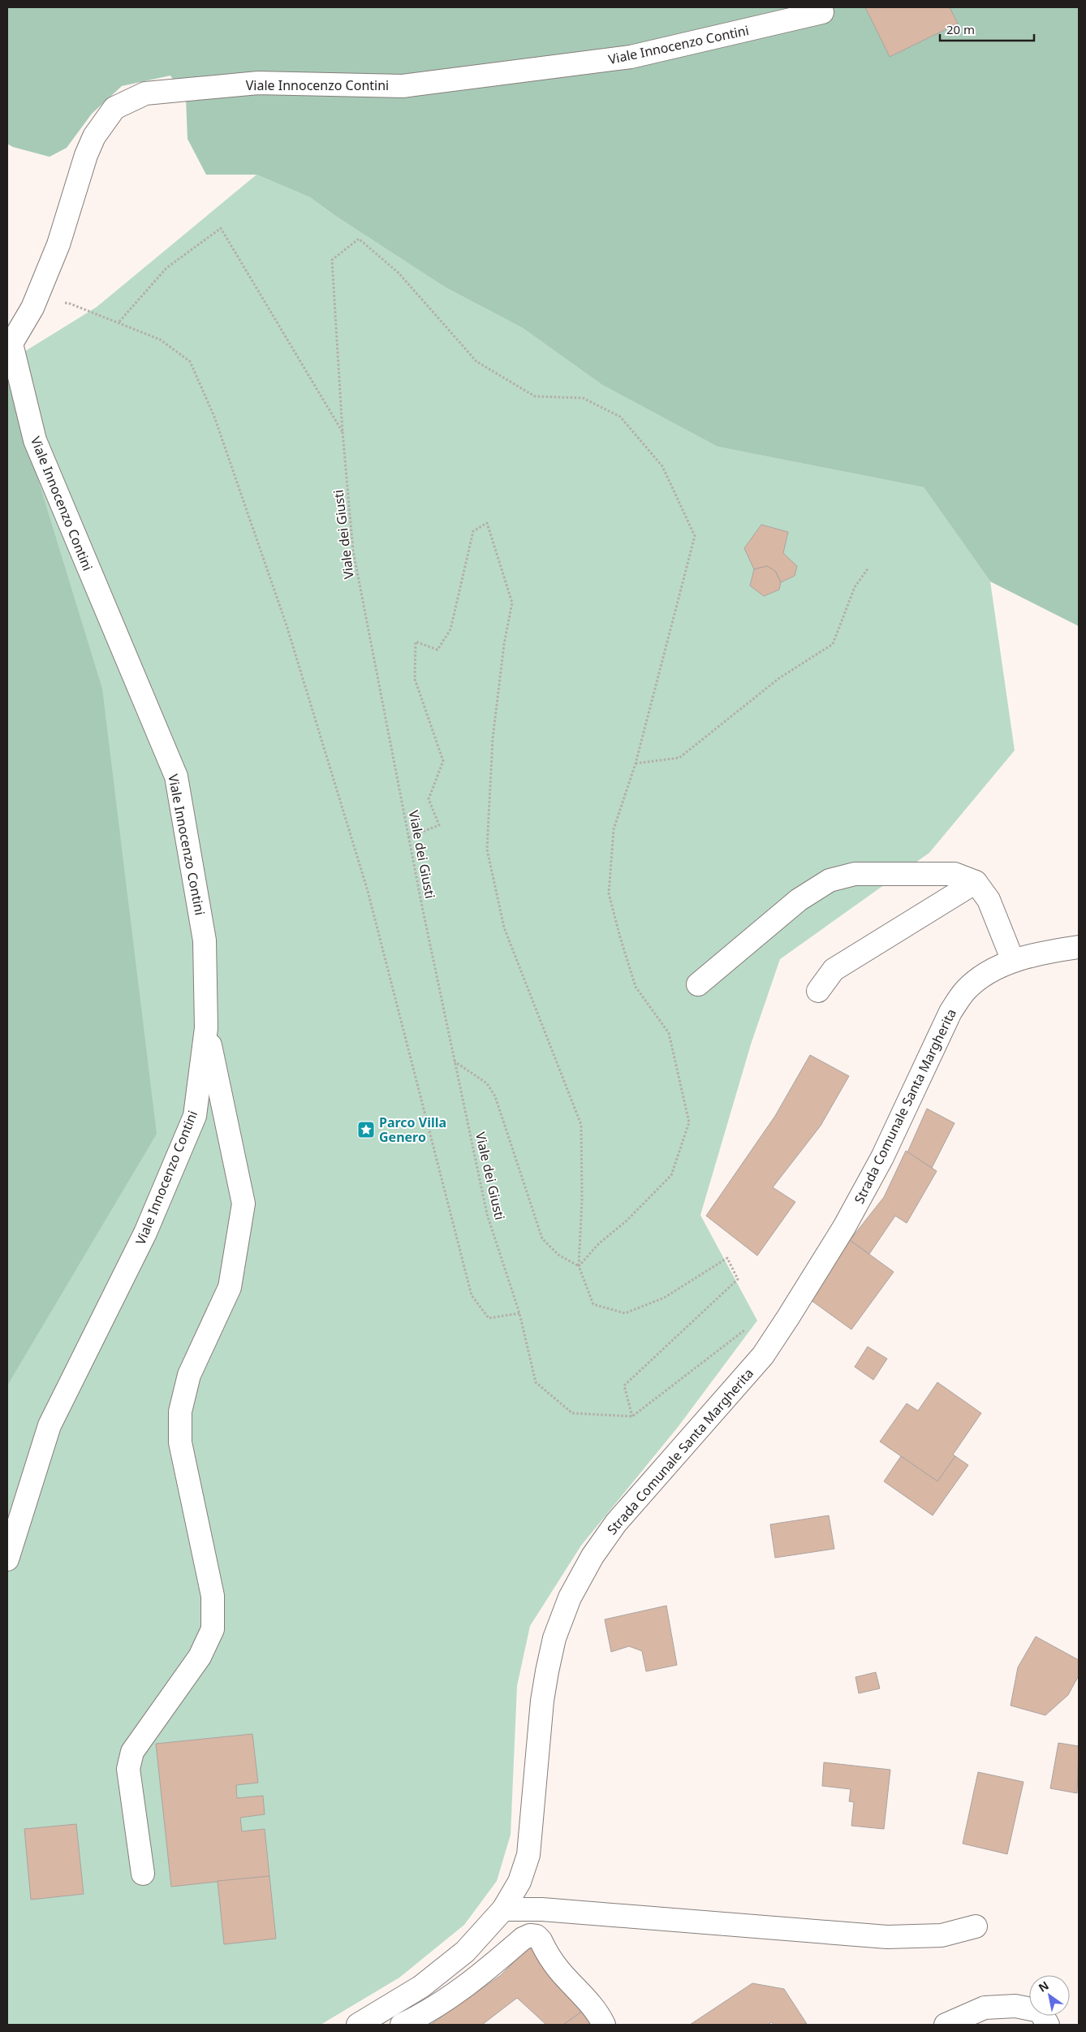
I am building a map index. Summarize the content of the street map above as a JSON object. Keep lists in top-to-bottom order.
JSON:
{
  "streets": {
    "street": ["Viale Innocenzo Contini", "Strada Comunale Santa Margherita"],
    "path": ["Viale dei Giusti"]
  },
  "places": {
    "place": ["Parco Villa Genero"]
  },
  "scale_bar": "20 m",
  "north": "top left"
}
